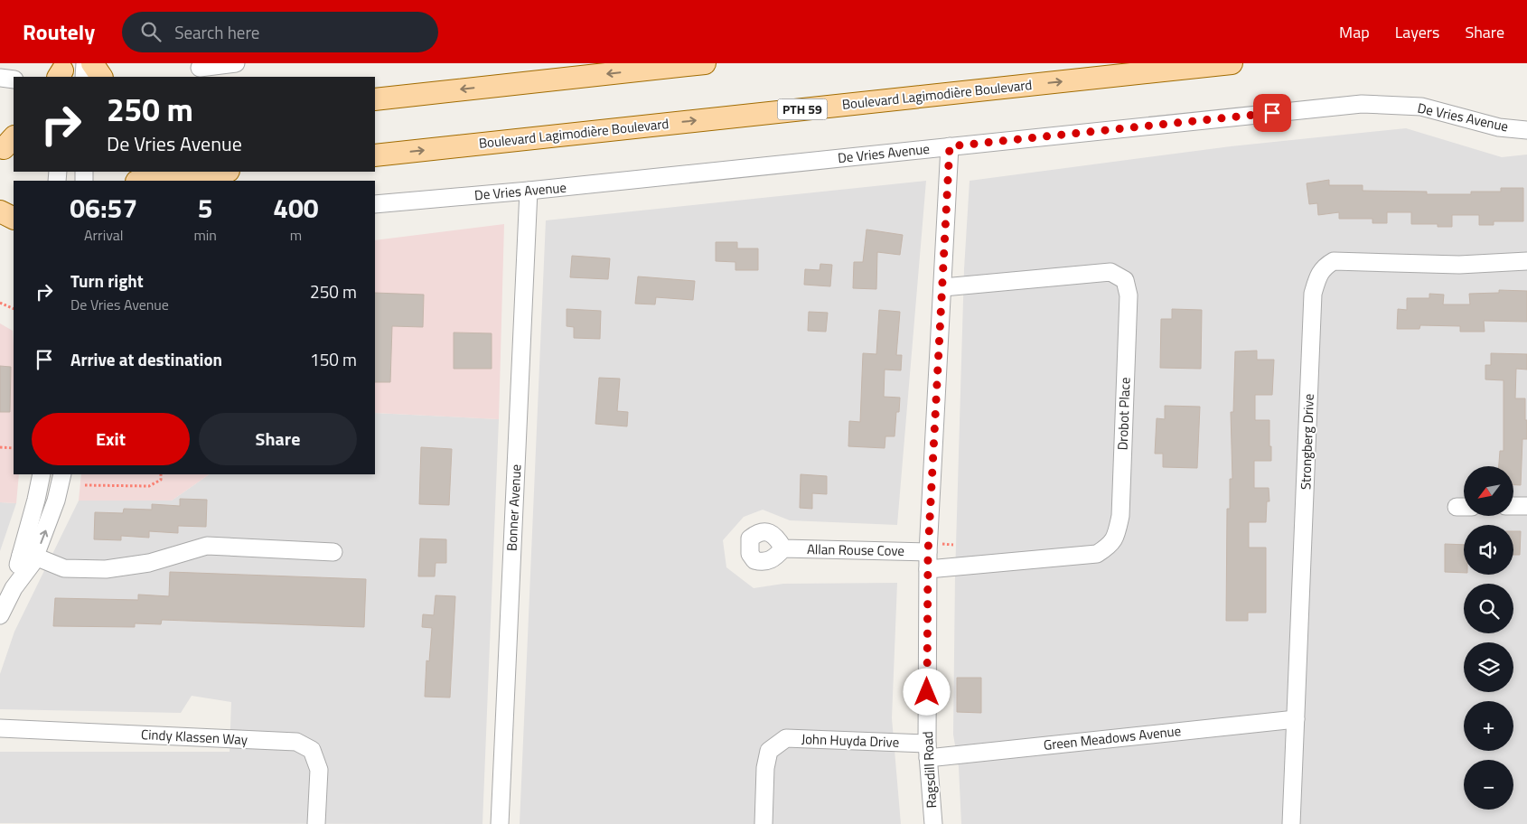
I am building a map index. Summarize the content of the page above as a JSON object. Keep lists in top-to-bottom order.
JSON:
{
  "streets": {
    "main road": ["Boulevard Lagimodière Boulevard", "PTH 59"],
    "street": [
      "De Vries Avenue",
      "Drobot Place",
      "Strongberg Drive",
      "Bonner Avenue",
      "Allan Rouse Cove",
      "Cindy Klassen Way",
      "Green Meadows Avenue",
      "John Huyda Drive",
      "Ragsdill Road"
    ]
  },
  "crossings": [
    ["De Vries Avenue", "Bonner Avenue"],
    ["De Vries Avenue", "Ragsdill Road"],
    ["Drobot Place", "Allan Rouse Cove"],
    ["Drobot Place", "Ragsdill Road"],
    ["Strongberg Drive", "Green Meadows Avenue"],
    ["Allan Rouse Cove", "Ragsdill Road"],
    ["Green Meadows Avenue", "John Huyda Drive"],
    ["Green Meadows Avenue", "Ragsdill Road"],
    ["John Huyda Drive", "Ragsdill Road"]
  ],
  "north": "bottom left",
  "page": {
    "header": "Routely",
    "search": "Search here",
    "nav": ["Map", "Layers", "Share"],
    "turn": ["250 m", "De Vries Avenue"],
    "eta": [
      "06:57",
      "Arrival",
      "5",
      "min",
      "400",
      "m"
    ],
    "list": [
      {
        "name": "Turn right",
        "note": "De Vries Avenue",
        "value": "250 m"
      },
      {
        "name": "Arrive at destination",
        "value": "150 m"
      }
    ],
    "buttons": ["Exit", "Share"],
    "map_buttons": ["+", "−"]
  }
}
